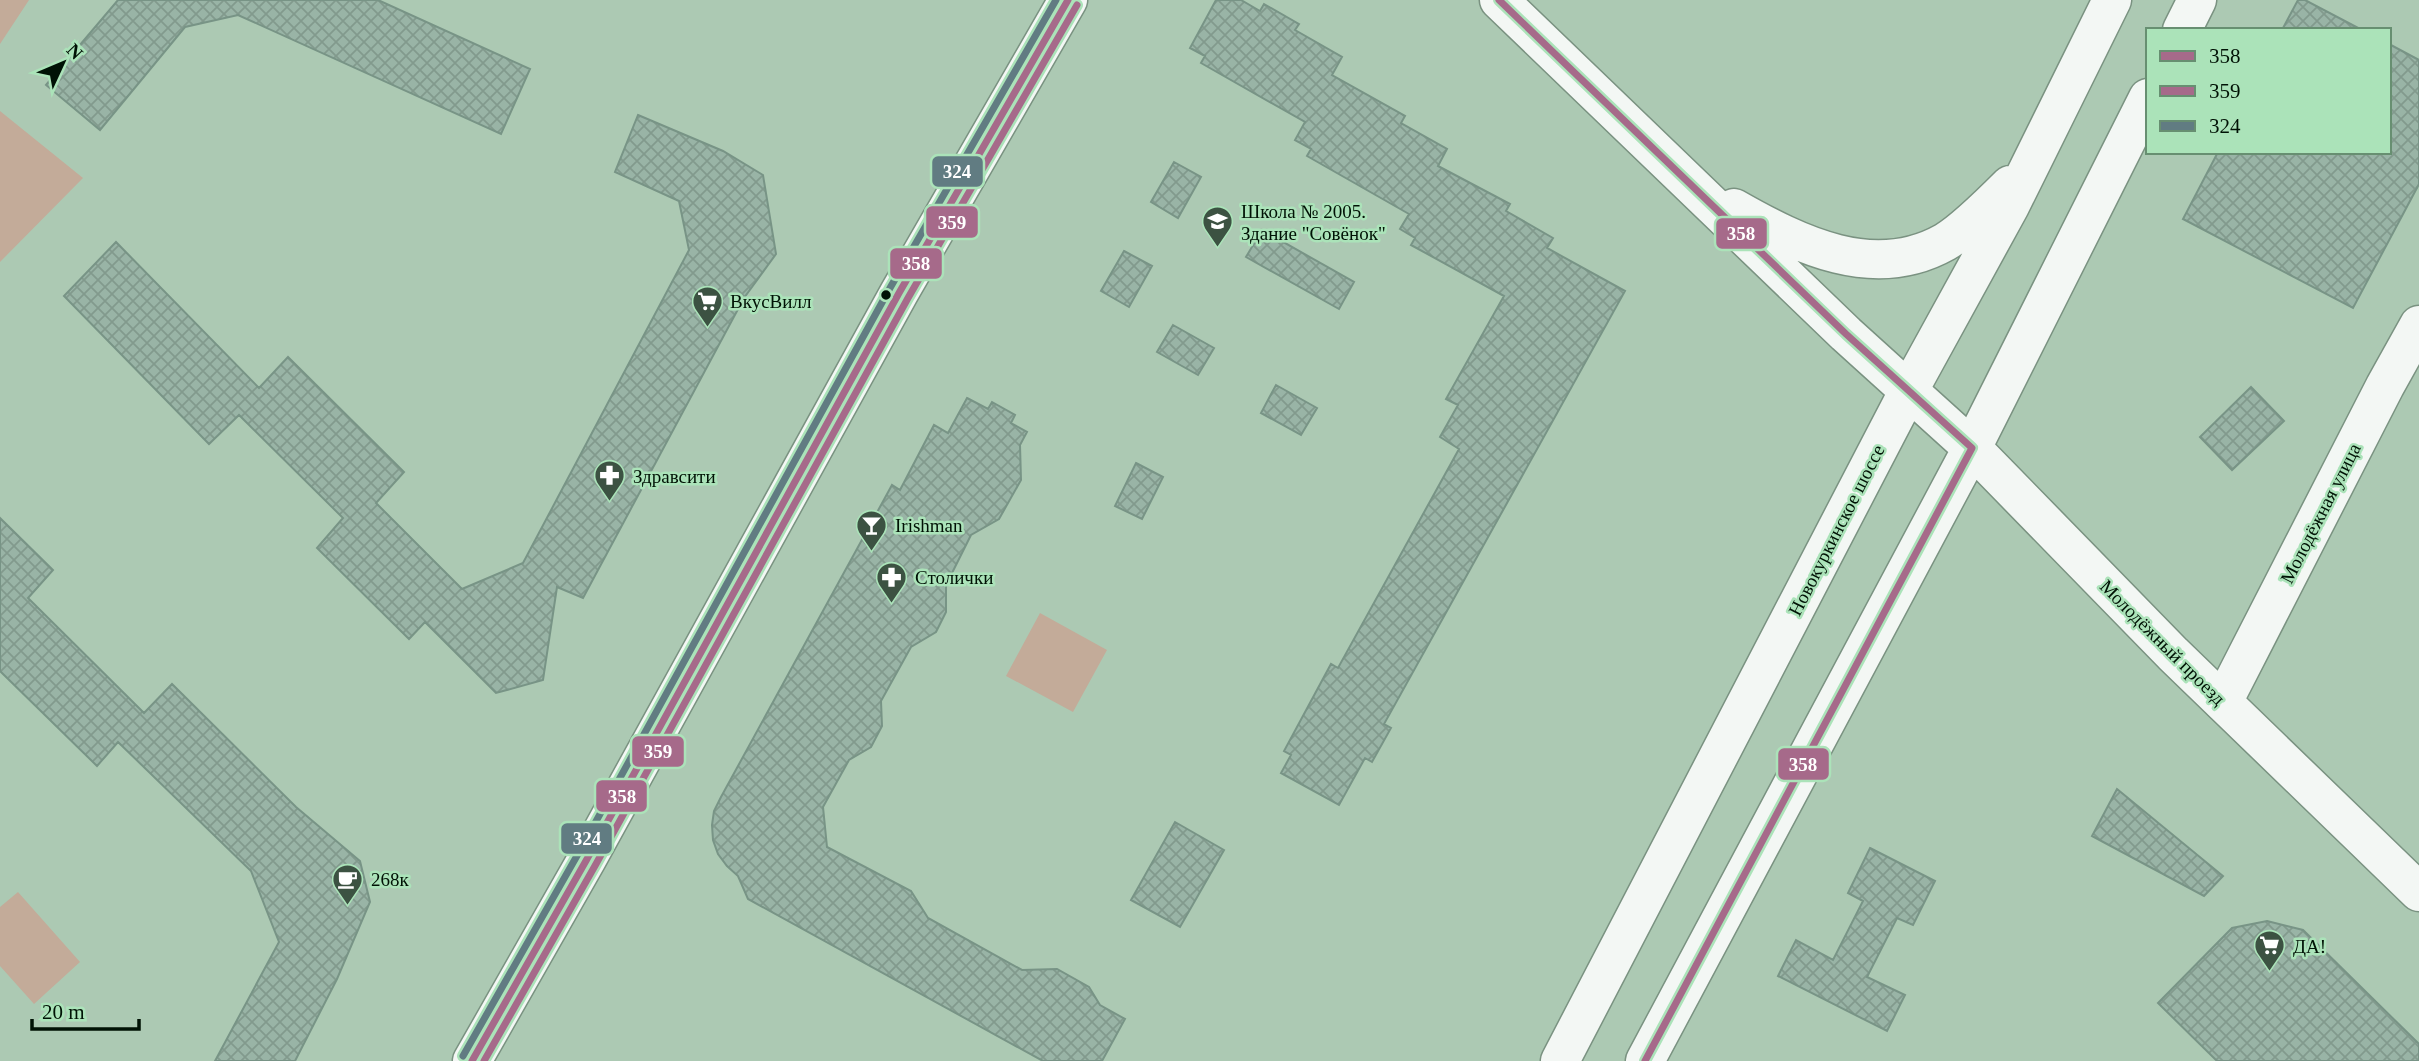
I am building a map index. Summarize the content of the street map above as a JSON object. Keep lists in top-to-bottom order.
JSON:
{
  "streets": {
    "main road": ["Молодёжная улица", "Новокуркинское шоссе", "Молодёжный проезд"]
  },
  "crossings": [
    ["Молодёжная улица", "Молодёжный проезд"],
    ["Новокуркинское шоссе", "Молодёжный проезд"]
  ],
  "places": {
    "school or university": ["Школа № 2005. Здание \"Совёнок\""],
    "supermarket": ["ВкусВилл", "ДА!"],
    "pharmacy": ["Здравсити", "Столички"],
    "bar": ["Irishman"],
    "cafe": ["268к"]
  },
  "lines": ["transit line 358", "transit line 324", "transit line 359"],
  "legend": ["358", "359", "324"],
  "scale_bar": "20 m",
  "north": "top right"
}
